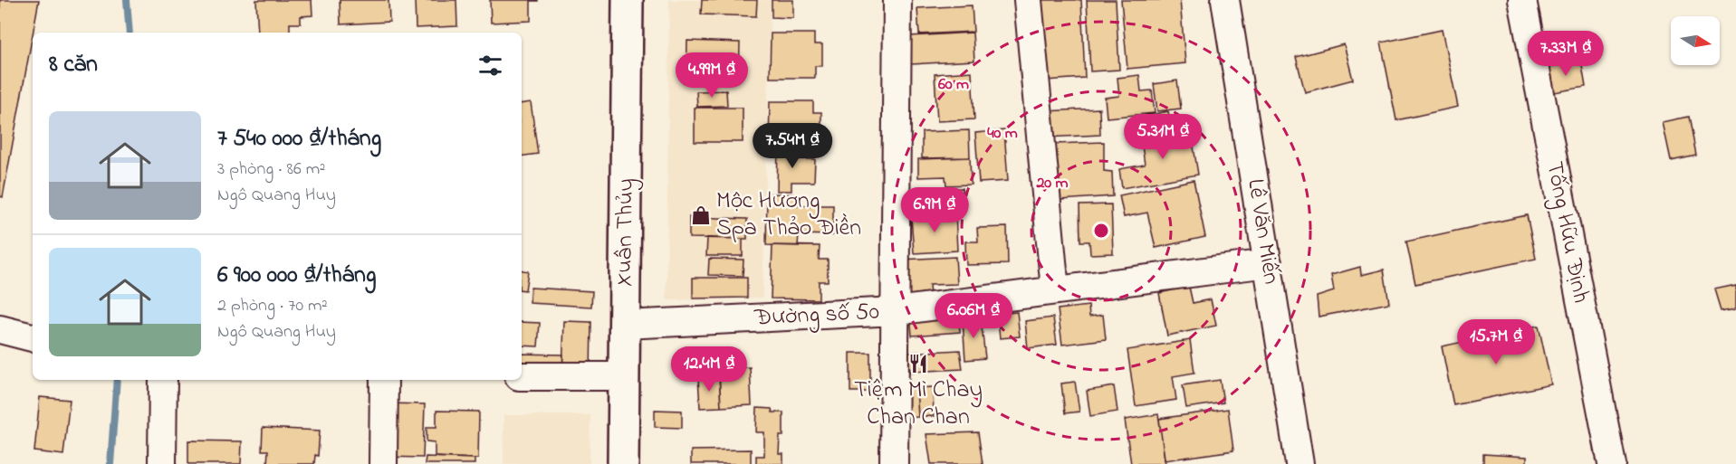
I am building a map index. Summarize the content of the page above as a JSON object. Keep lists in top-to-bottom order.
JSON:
{
  "streets": {
    "street": [
      "Lê Văn Miến",
      "Xuân Thủy",
      "Tống Hữu Định",
      "Đường số 50"
    ]
  },
  "crossings": [
    ["Lê Văn Miến", "Đường số 50"],
    ["Xuân Thủy", "Đường số 50"]
  ],
  "places": {
    "shop": ["Mộc Hương Spa Thảo Điền"],
    "restaurant": ["Tiệm Mì Chay Chan Chan"]
  },
  "north": "right",
  "page": {
    "price": [
      "7.33M ₫",
      "4.99M ₫",
      "5.31M ₫",
      "7.54M ₫",
      "6.9M ₫",
      "6.06M ₫",
      "15.7M ₫",
      "12.4M ₫"
    ],
    "heading": "8 căn",
    "list": [
      {
        "name": "7 540 000 ₫/tháng",
        "note": "3 phòng · 86 m² · Ngô Quang Huy"
      },
      {
        "name": "6 900 000 ₫/tháng",
        "note": "2 phòng · 70 m² · Ngô Quang Huy"
      }
    ]
  },
  "rings": ["60 m", "40 m", "20 m"]
}
